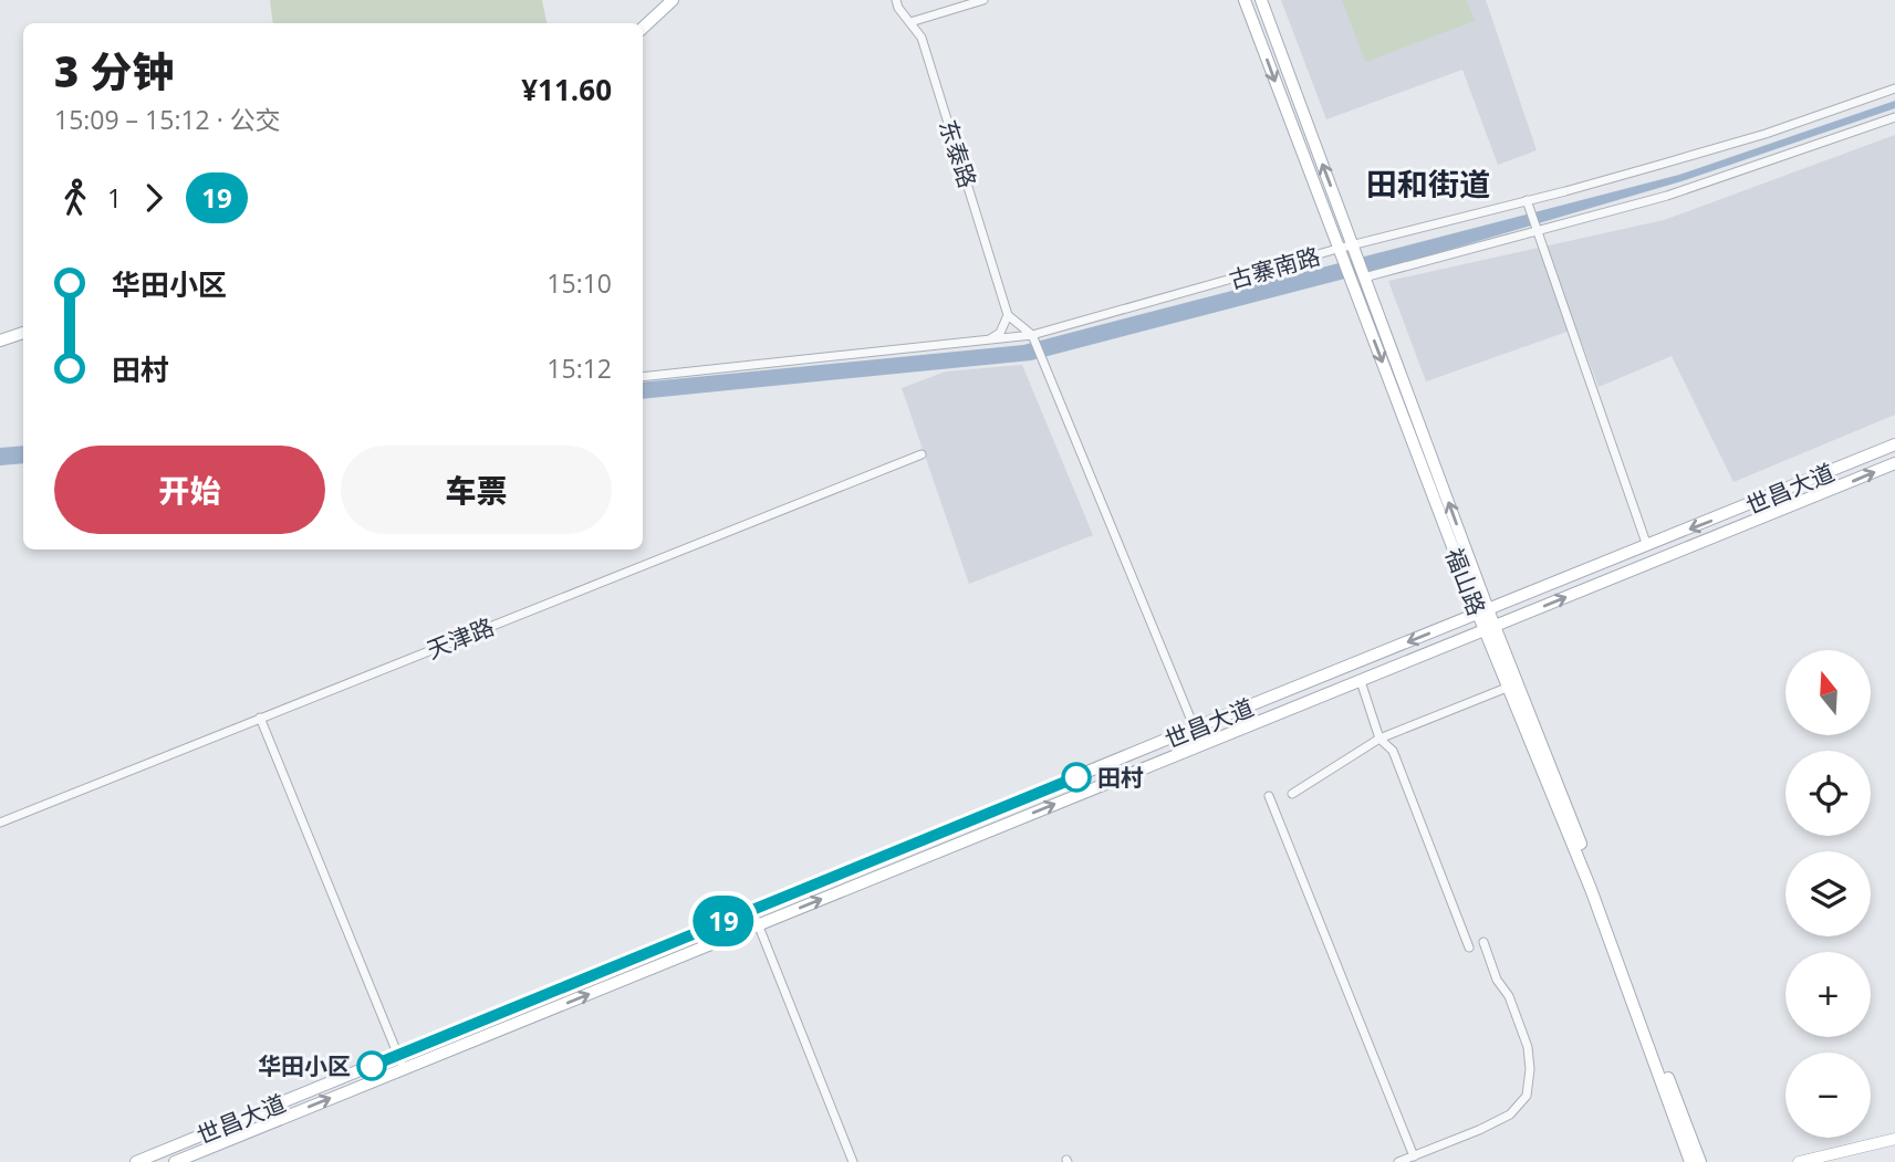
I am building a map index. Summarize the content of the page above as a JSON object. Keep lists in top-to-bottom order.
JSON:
{
  "streets": {
    "main road": ["世昌大道", "福山路"],
    "street": ["东泰路", "古寨南路", "天津路"]
  },
  "crossings": [
    ["古寨南路", "福山路"],
    ["世昌大道", "福山路"]
  ],
  "districts": ["田和街道"],
  "places": ["田村", "华田小区"],
  "lines": ["bus line 19"],
  "north": "top",
  "page": {
    "on_map": "19",
    "heading": ["3 分钟", "15:09 – 15:12 · 公交", "¥11.60"],
    "legs": ["1", "19"],
    "list": [
      {
        "name": "华田小区",
        "value": "15:10"
      },
      {
        "name": "田村",
        "value": "15:12"
      }
    ],
    "buttons": ["开始", "车票"],
    "map_buttons": ["+", "−"]
  }
}
